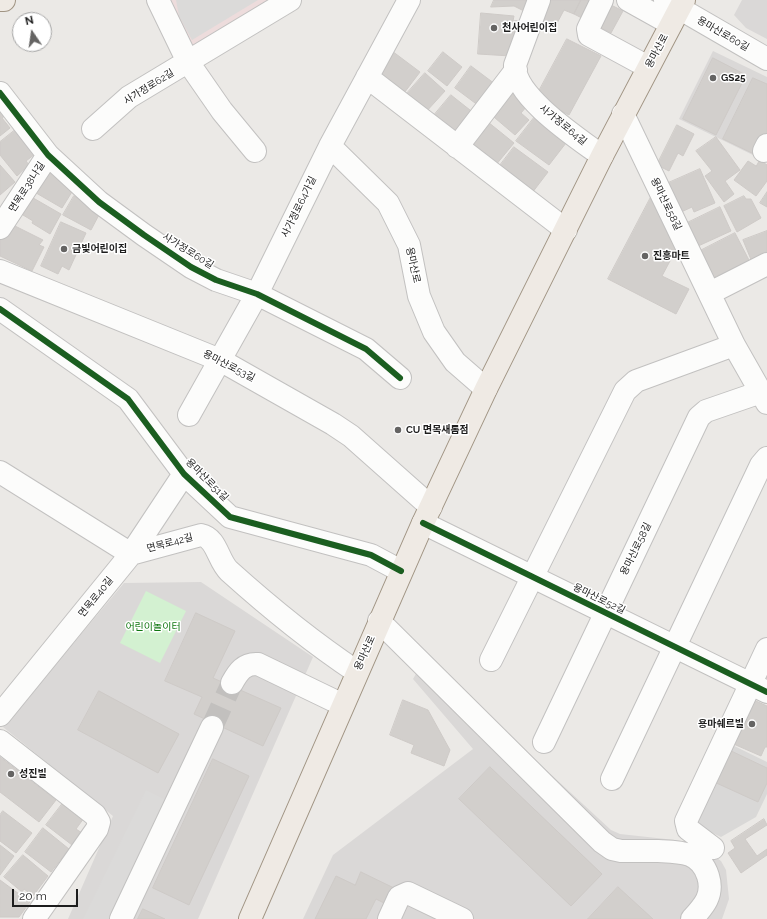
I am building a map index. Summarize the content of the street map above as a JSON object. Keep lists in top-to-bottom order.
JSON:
{
  "streets": {
    "main road": ["용마산로"],
    "street": [
      "용마산로60길",
      "사가정로62길",
      "사가정로64길",
      "면목로38나길",
      "용마산로58길",
      "사가정로64가길",
      "사가정로60길",
      "용마산로53길",
      "용마산로51길",
      "면목로42길",
      "면목로40길",
      "용마산로52길"
    ]
  },
  "crossings": [
    ["용마산로60길", "용마산로"],
    ["용마산로", "사가정로64길"],
    ["용마산로", "용마산로58길"],
    ["용마산로", "사가정로64가길"],
    ["용마산로", "용마산로53길"],
    ["용마산로", "용마산로51길"],
    ["용마산로", "면목로42길"],
    ["용마산로", "용마산로52길"],
    ["면목로38나길", "사가정로60길"],
    ["용마산로58길", "용마산로52길"],
    ["사가정로64가길", "사가정로60길"],
    ["사가정로64가길", "용마산로53길"],
    ["용마산로53길", "용마산로52길"],
    ["용마산로51길", "면목로40길"],
    ["면목로42길", "면목로40길"]
  ],
  "parks": ["어린이놀이터"],
  "places": [
    "천사어린이집",
    "GS25",
    "금빛어린이집",
    "진흥마트",
    "CU 면목새롬점",
    "용마쉐르빌",
    "성진빌"
  ],
  "scale_bar": "20 m",
  "north": "top"
}
